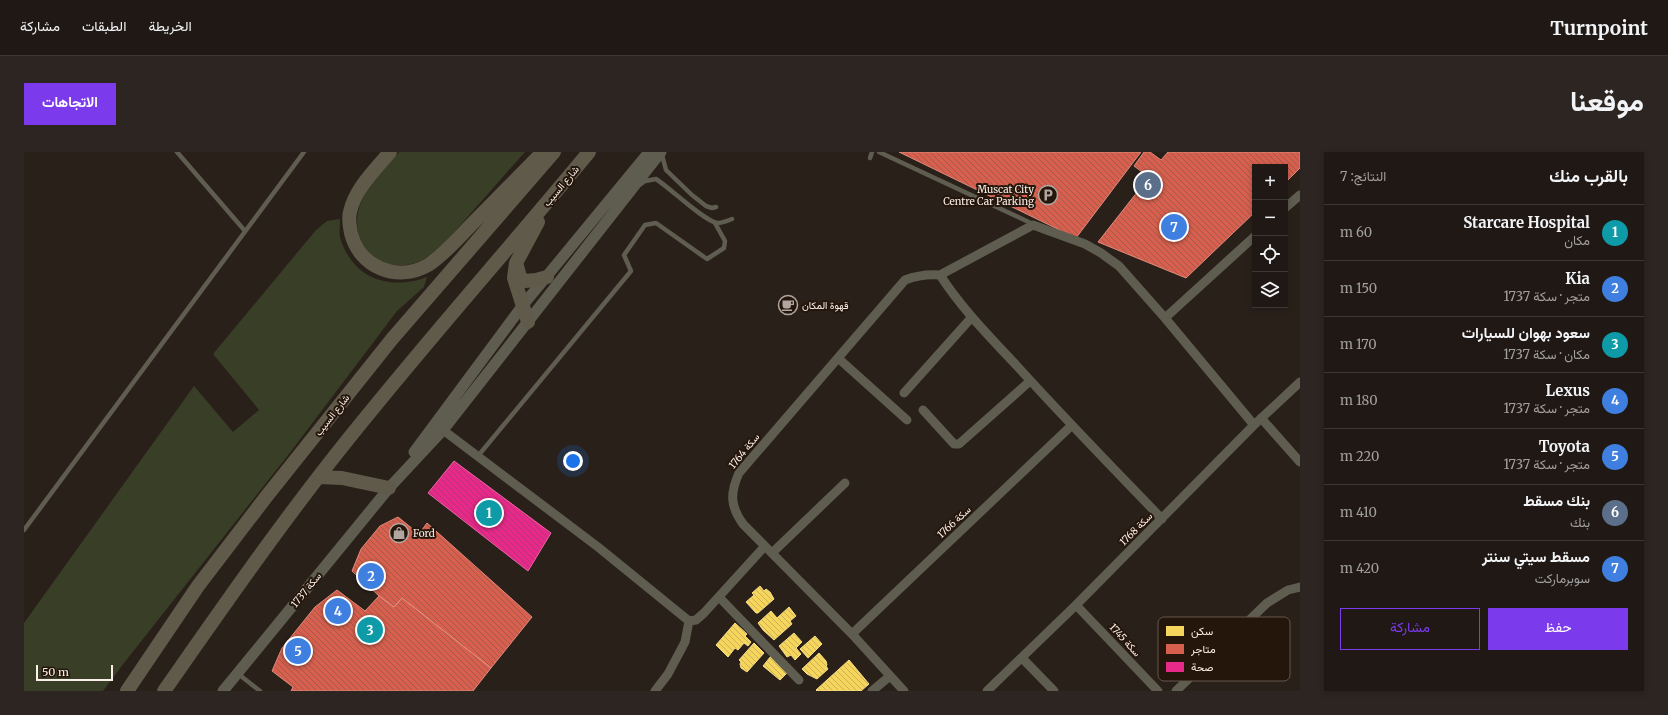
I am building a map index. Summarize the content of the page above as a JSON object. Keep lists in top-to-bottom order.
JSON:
{
  "streets": {
    "highway": ["شارع السيب"],
    "street": [
      "سكة 1764",
      "سكة 1766",
      "سكة 1768",
      "سكة 1737",
      "سكة 1745"
    ]
  },
  "crossings": [
    ["سكة 1764", "سكة 1766"],
    ["سكة 1768", "سكة 1745"]
  ],
  "places": {
    "parking": ["Muscat City Centre Car Parking"],
    "cafe": ["قهوة المكان"],
    "shop": ["Ford"]
  },
  "legend": ["سكن", "متاجر", "صحة"],
  "scale_bar": "50 m",
  "page": {
    "header": "Turnpoint",
    "nav": ["الخريطة", "الطبقات", "مشاركة"],
    "title": "موقعنا",
    "buttons": [
      "الاتجاهات",
      ["حفظ", "مشاركة"]
    ],
    "heading": ["بالقرب منك", "النتائج: 7"],
    "map_buttons": ["+", "−"],
    "pins": [
      "6",
      "7",
      "1",
      "2",
      "4",
      "3",
      "5"
    ],
    "list": [
      {
        "mark": "1",
        "name": "Starcare Hospital",
        "note": "مكان",
        "value": "60 m"
      },
      {
        "mark": "2",
        "name": "Kia",
        "note": "متجر · سكة 1737",
        "value": "150 m"
      },
      {
        "mark": "3",
        "name": "سعود بهوان للسيارات",
        "note": "مكان · سكة 1737",
        "value": "170 m"
      },
      {
        "mark": "4",
        "name": "Lexus",
        "note": "متجر · سكة 1737",
        "value": "180 m"
      },
      {
        "mark": "5",
        "name": "Toyota",
        "note": "متجر · سكة 1737",
        "value": "220 m"
      },
      {
        "mark": "6",
        "name": "بنك مسقط",
        "note": "بنك",
        "value": "410 m"
      },
      {
        "mark": "7",
        "name": "مسقط سيتي سنتر",
        "note": "سوبرماركت",
        "value": "420 m"
      }
    ],
    "scale": "50 m"
  }
}
